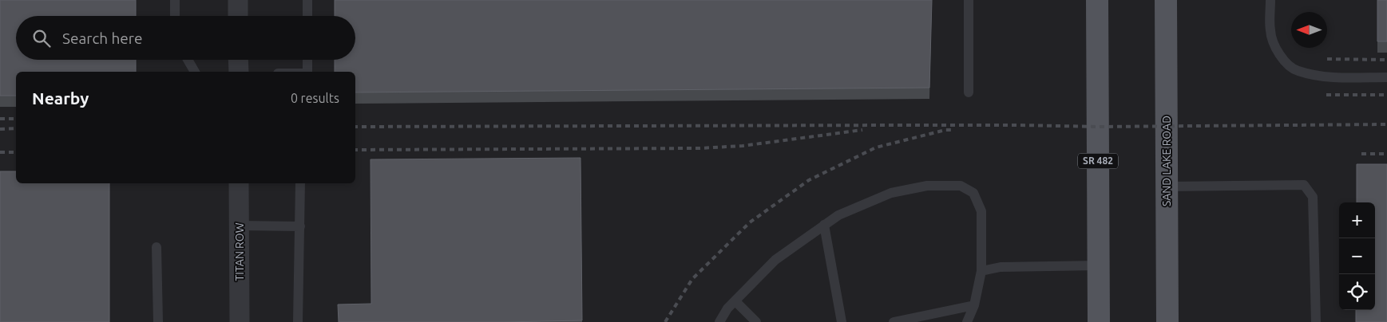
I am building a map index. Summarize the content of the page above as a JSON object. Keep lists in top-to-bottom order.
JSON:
{
  "streets": {
    "main road": ["SR 482", "SAND LAKE ROAD"],
    "street": ["TITAN ROW"]
  },
  "north": "left",
  "page": {
    "search": "Search here",
    "heading": ["Nearby", "0 results"],
    "map_buttons": ["+", "−"]
  }
}
